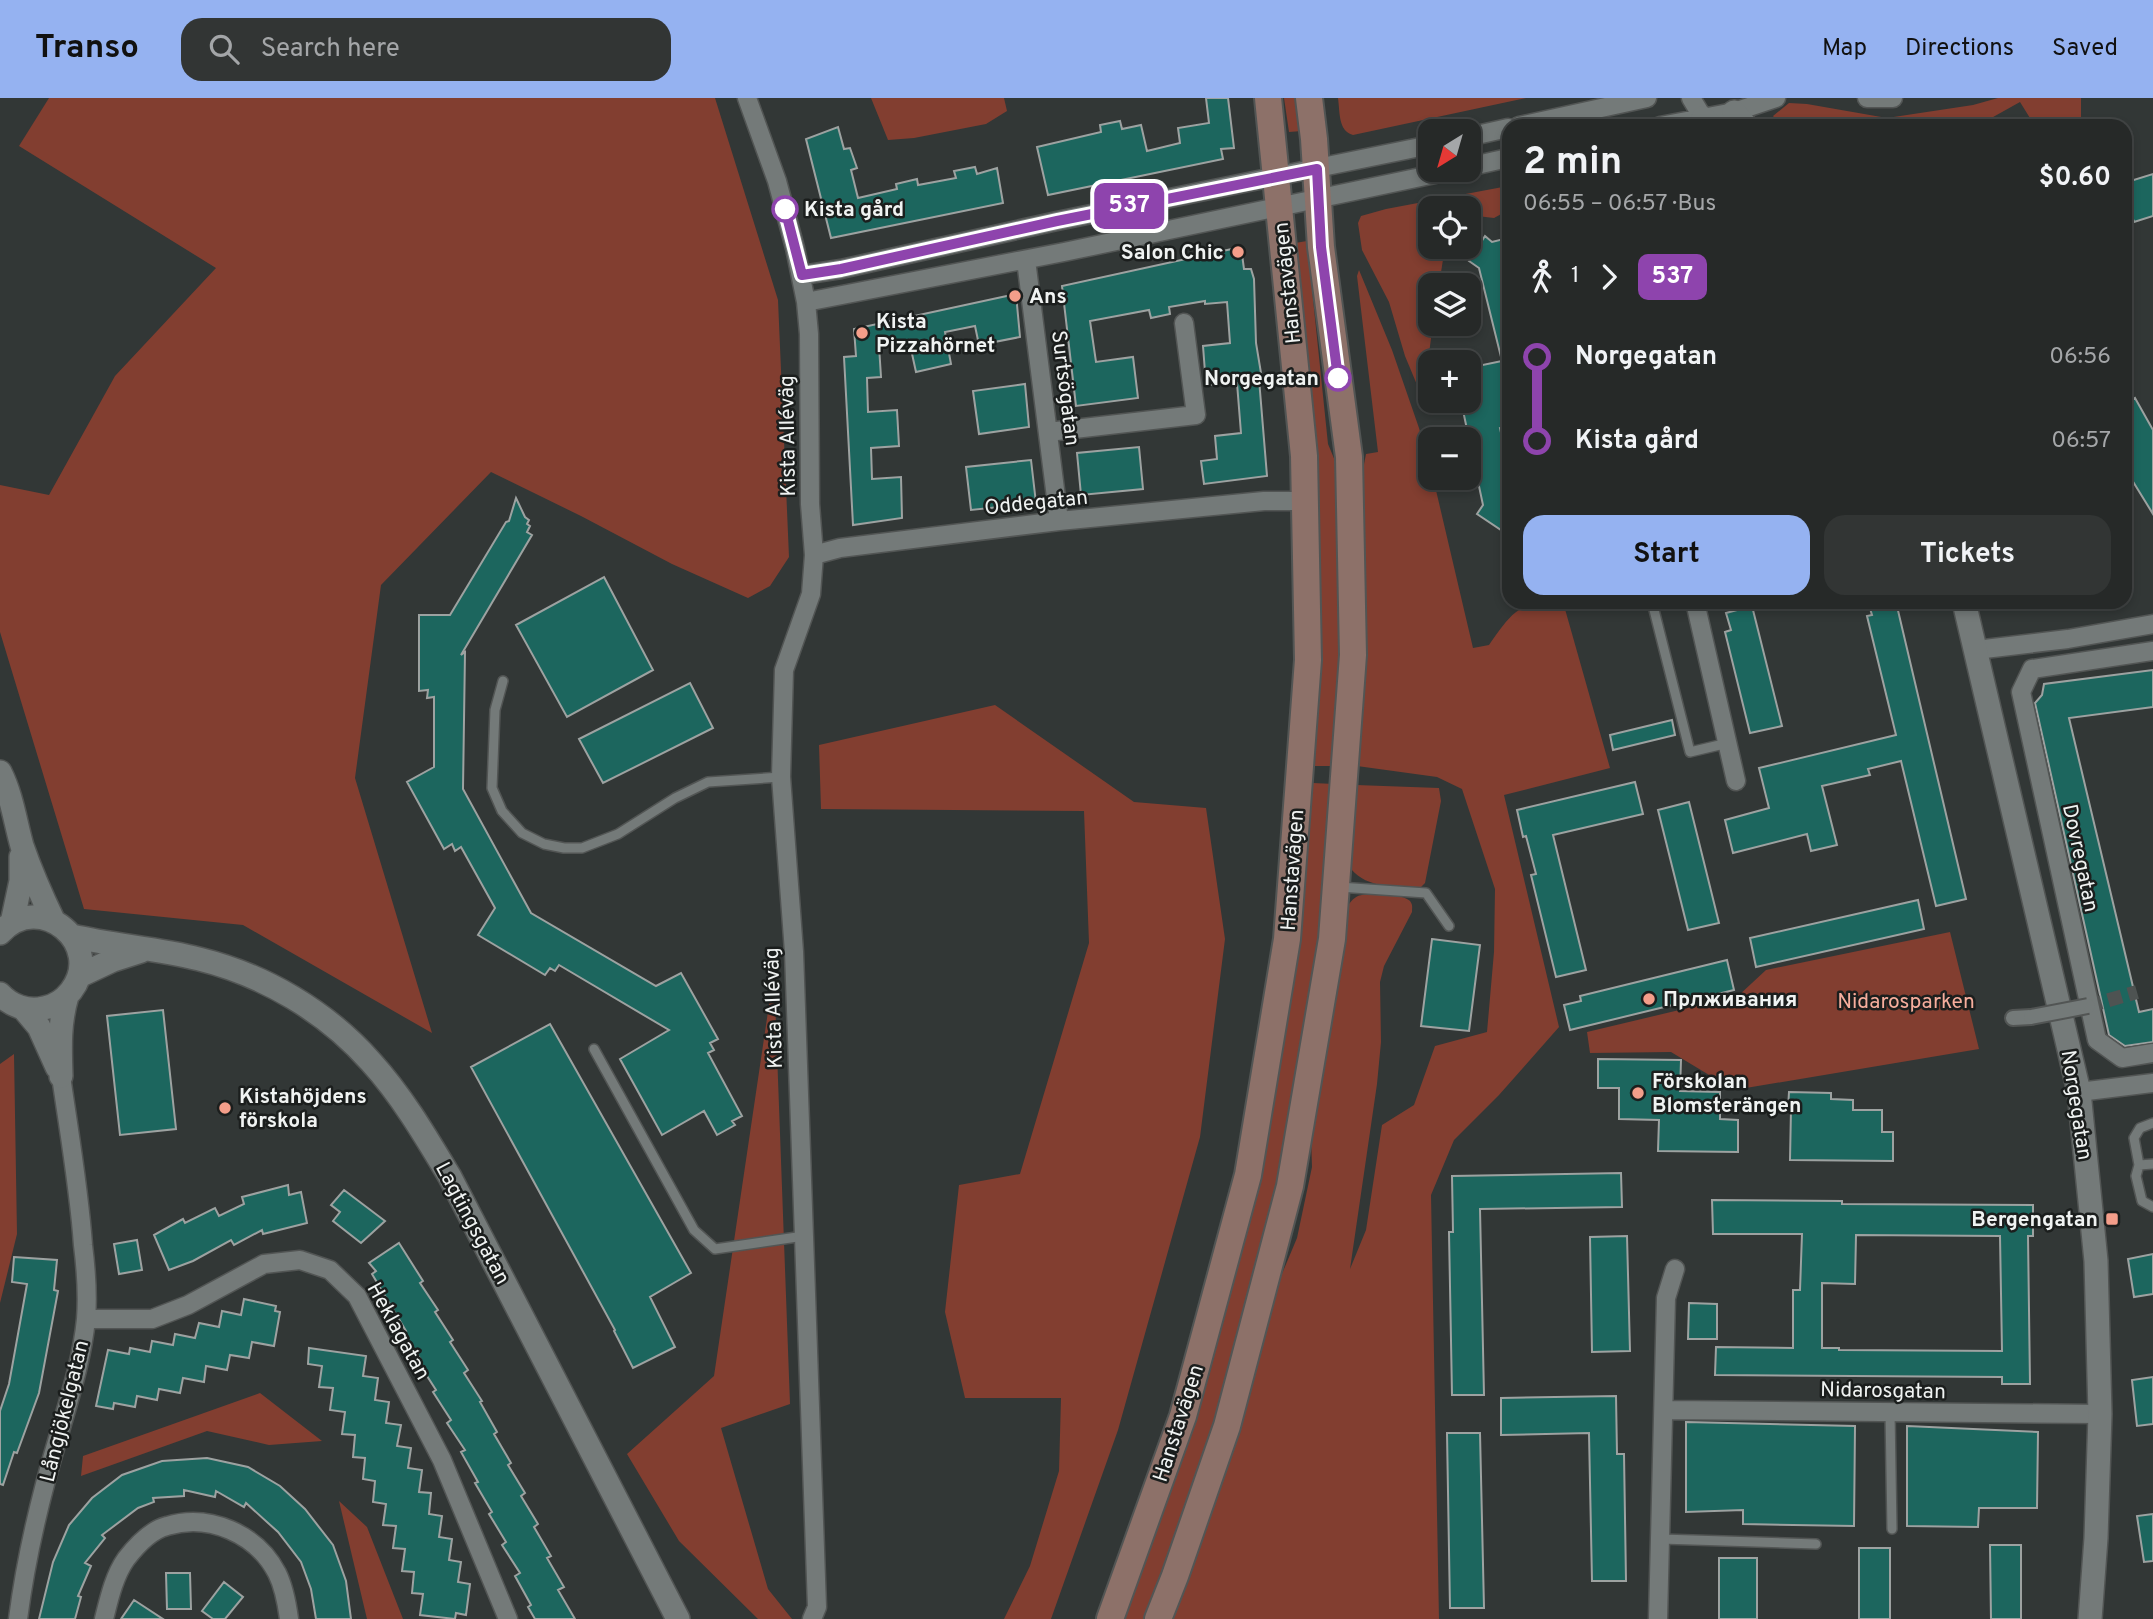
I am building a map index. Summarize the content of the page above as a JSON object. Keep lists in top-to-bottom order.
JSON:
{
  "streets": {
    "main road": ["Hanstavägen"],
    "street": [
      "Surtsögatan",
      "Kista Alléväg",
      "Oddegatan",
      "Dovregatan",
      "Norgegatan",
      "Lagtingsgatan",
      "Heklagatan",
      "Nidarosgatan",
      "Långjökelgatan"
    ]
  },
  "crossings": [
    ["Hanstavägen", "Oddegatan"],
    ["Surtsögatan", "Oddegatan"],
    ["Kista Alléväg", "Oddegatan"],
    ["Norgegatan", "Nidarosgatan"],
    ["Lagtingsgatan", "Långjökelgatan"],
    ["Heklagatan", "Långjökelgatan"]
  ],
  "parks": ["Nidarosparken"],
  "places": {
    "other": [
      "Kista gård",
      "Salon Chic",
      "Ans",
      "Kista Pizzahörnet",
      "Norgegatan",
      "Прлживания",
      "Förskolan Blomsterängen",
      "Kistahöjdens förskola"
    ],
    "transit": ["Bergengatan"]
  },
  "lines": ["bus line 537"],
  "north": "bottom left",
  "page": {
    "header": "Transo",
    "search": "Search here",
    "nav": ["Map", "Directions", "Saved"],
    "on_map": "537",
    "map_buttons": ["+", "−"],
    "heading": ["2 min", "06:55 – 06:57 · Bus", "$0.60"],
    "legs": ["1", "537"],
    "list": [
      {
        "name": "Norgegatan",
        "value": "06:56"
      },
      {
        "name": "Kista gård",
        "value": "06:57"
      }
    ],
    "buttons": ["Start", "Tickets"]
  }
}
